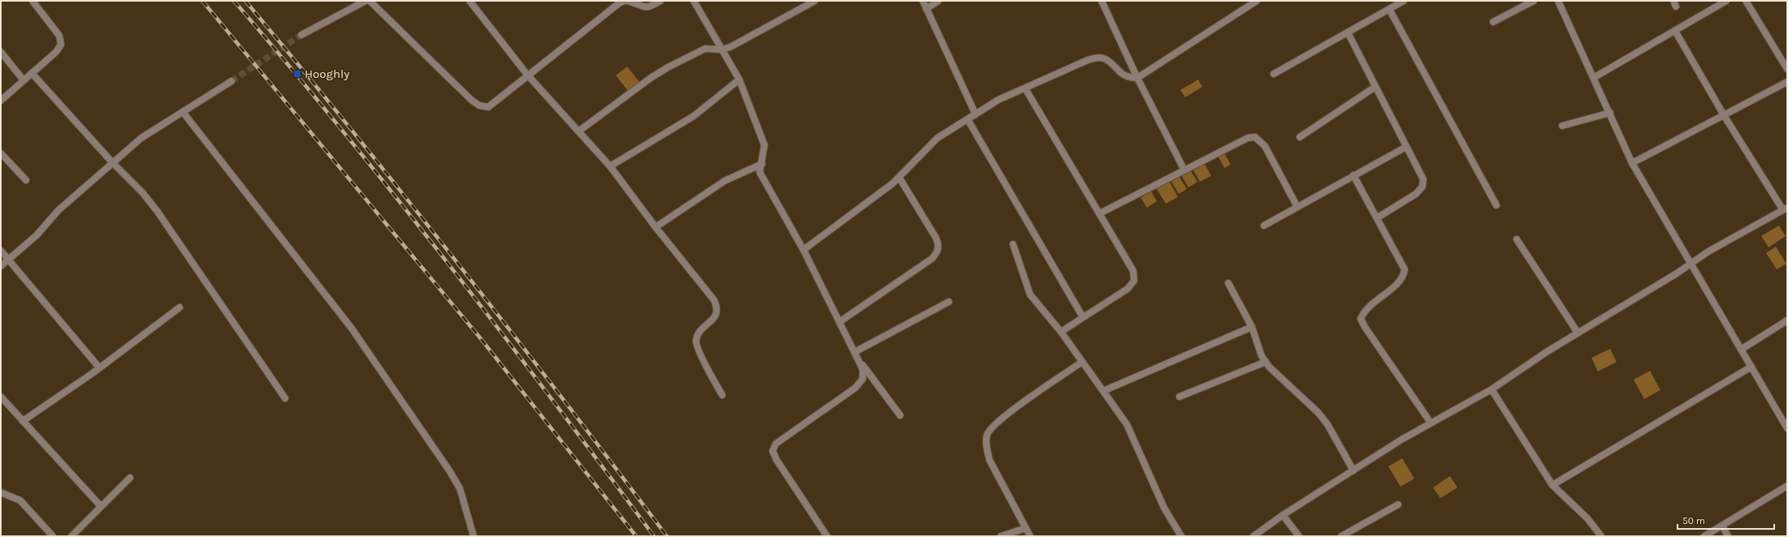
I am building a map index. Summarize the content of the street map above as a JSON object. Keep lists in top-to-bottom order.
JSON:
{
  "places": {
    "transit": ["Hooghly"]
  },
  "scale_bar": "50 m"
}
